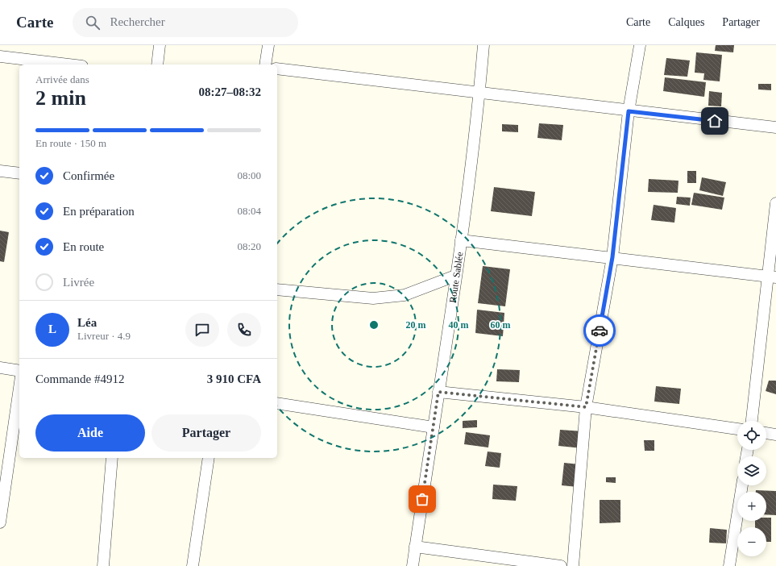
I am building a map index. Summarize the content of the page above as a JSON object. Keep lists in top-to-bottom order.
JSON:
{
  "streets": {
    "street": ["Route Sablée"]
  },
  "page": {
    "header": "Carte",
    "search": "Rechercher",
    "nav": ["Carte", "Calques", "Partager"],
    "heading": ["2 min", "Arrivée dans", "08:27–08:32"],
    "panel": [
      "Léa",
      "Livreur · 4.9",
      "Commande #4912",
      "3 910 CFA"
    ],
    "bar": "En route · 150 m",
    "list": [
      ["Confirmée", "08:00"],
      ["En préparation", "08:04"],
      ["En route", "08:20"],
      "Livrée"
    ],
    "round": "L",
    "buttons": ["Aide", "Partager"],
    "map_buttons": ["+", "−"]
  },
  "rings": ["20 m", "40 m", "60 m"]
}
